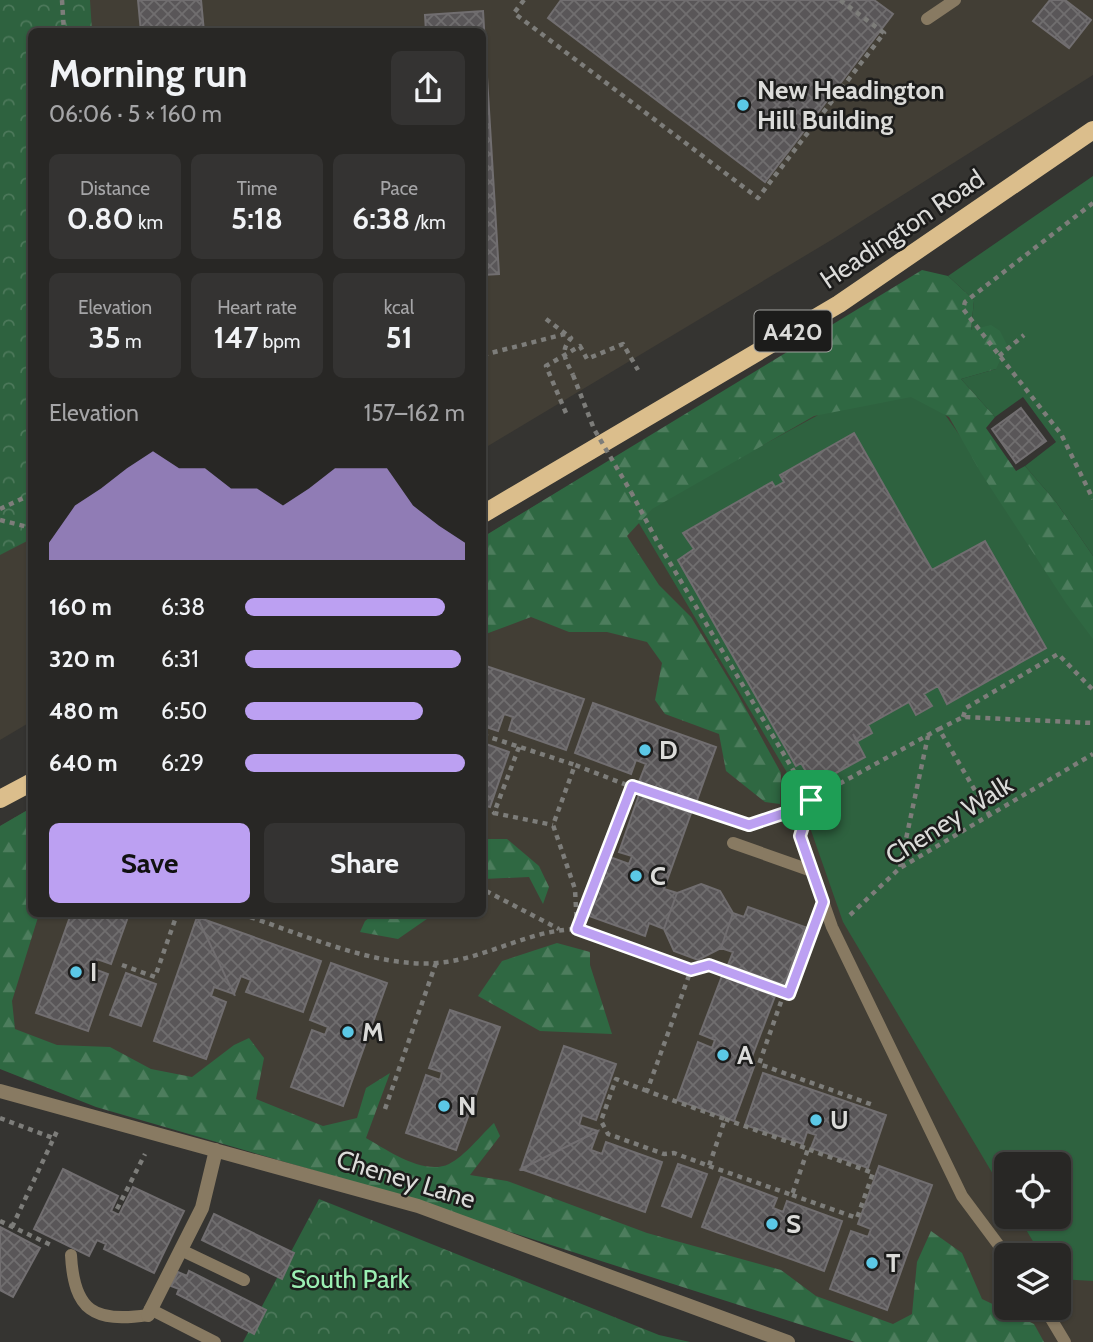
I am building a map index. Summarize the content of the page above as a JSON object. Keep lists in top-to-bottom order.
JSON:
{
  "streets": {
    "main road": ["Headington Road", "A420"],
    "street": ["Cheney Lane"],
    "path": ["Cheney Walk"]
  },
  "parks": ["South Park"],
  "places": [
    "New Headington Hill Building",
    "D",
    "C",
    "I",
    "M",
    "A",
    "N",
    "U",
    "S",
    "T"
  ],
  "page": {
    "heading": ["Morning run", "06:06 · 5 × 160 m"],
    "stats": [
      ["Distance", "0.80 km"],
      ["Time", "5:18"],
      ["Pace", "6:38 /km"],
      ["Elevation", "35 m"],
      ["Heart rate", "147 bpm"],
      ["kcal", "51"]
    ],
    "chart": ["Elevation", "157–162 m"],
    "list": [
      {
        "name": "160 m",
        "note": "6:38"
      },
      {
        "name": "320 m",
        "note": "6:31"
      },
      {
        "name": "480 m",
        "note": "6:50"
      },
      {
        "name": "640 m",
        "note": "6:29"
      }
    ],
    "buttons": ["Save", "Share"]
  }
}
